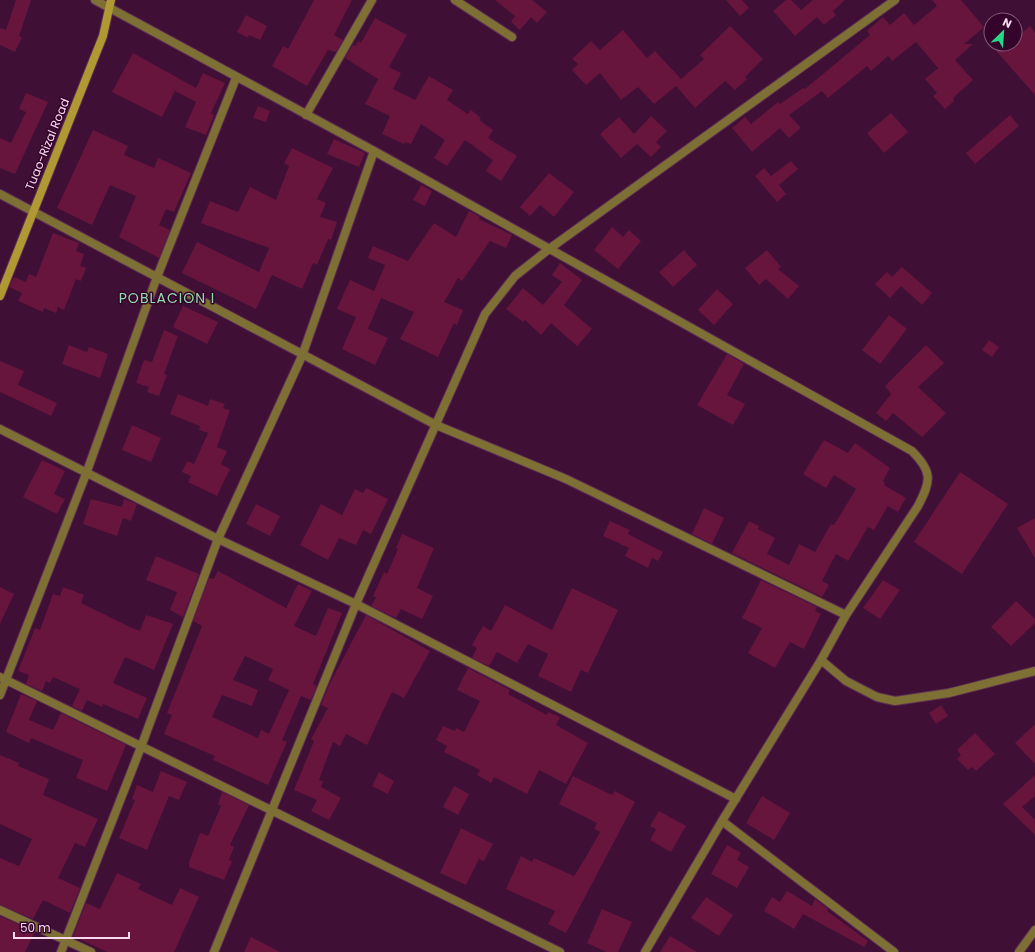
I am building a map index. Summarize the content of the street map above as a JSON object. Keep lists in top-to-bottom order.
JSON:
{
  "streets": {
    "main road": ["Tuao-Rizal Road"]
  },
  "districts": ["POBLACION I"],
  "scale_bar": "50 m",
  "north": "top right"
}
